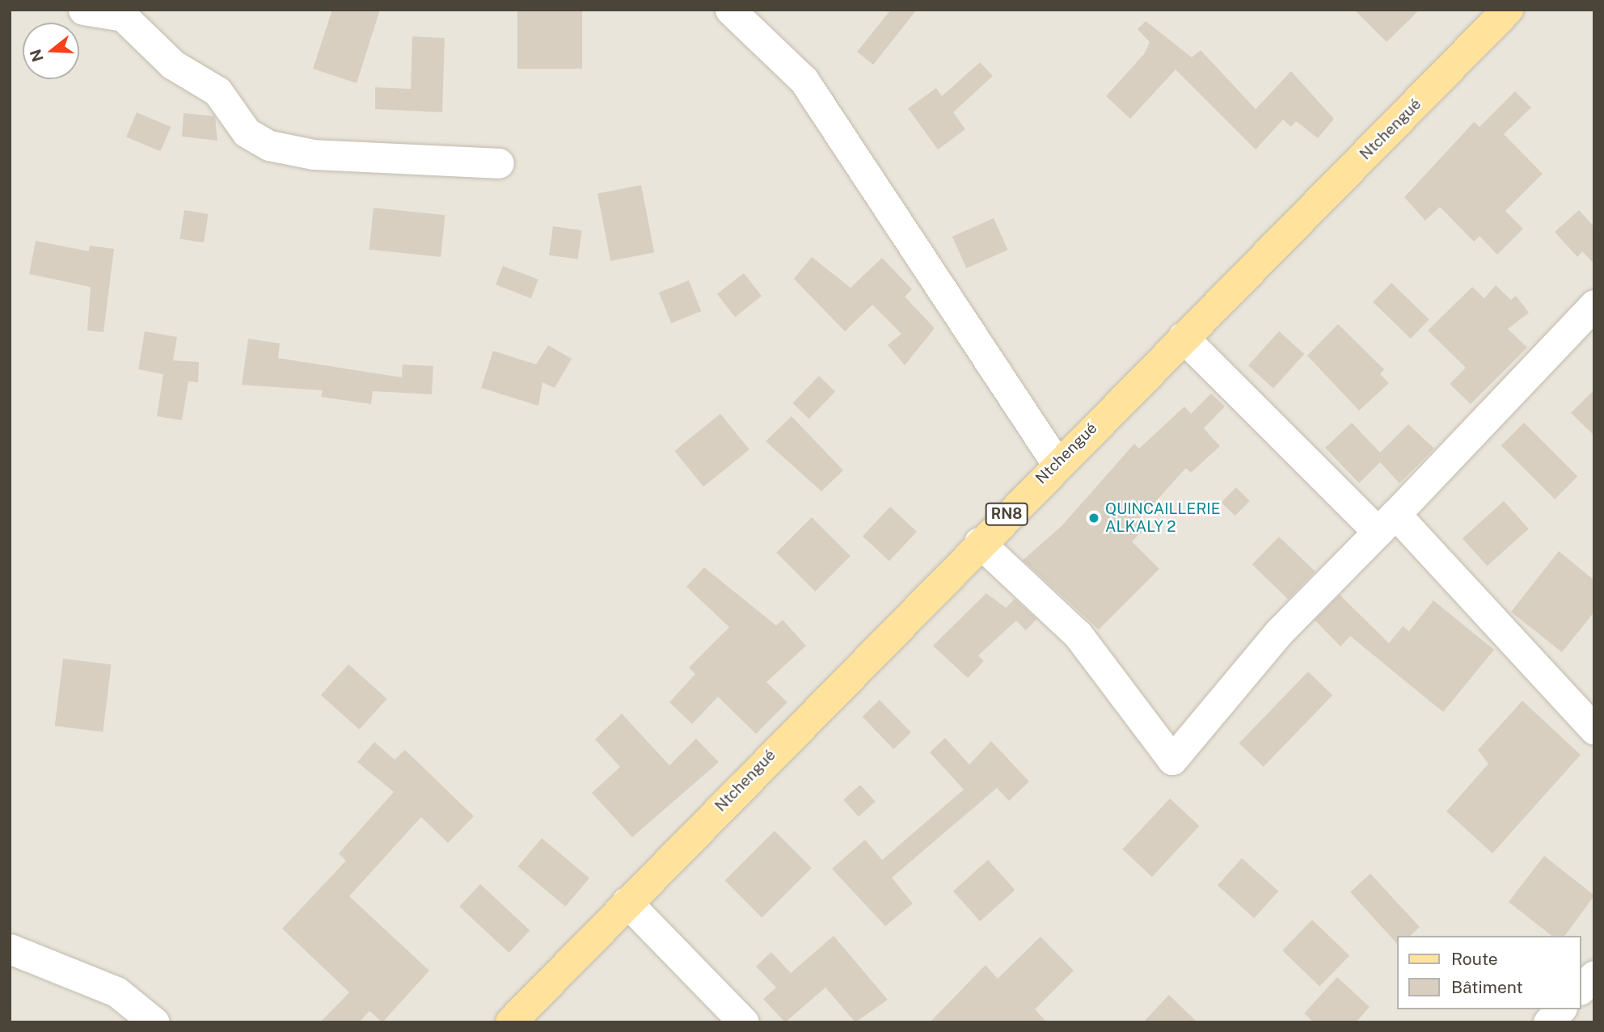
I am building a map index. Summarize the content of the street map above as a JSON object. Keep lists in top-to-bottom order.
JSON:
{
  "streets": {
    "main road": ["Ntchengué", "RN8"]
  },
  "places": ["QUINCAILLERIE ALKALY 2"],
  "legend": ["Route", "Bâtiment"],
  "north": "left"
}
